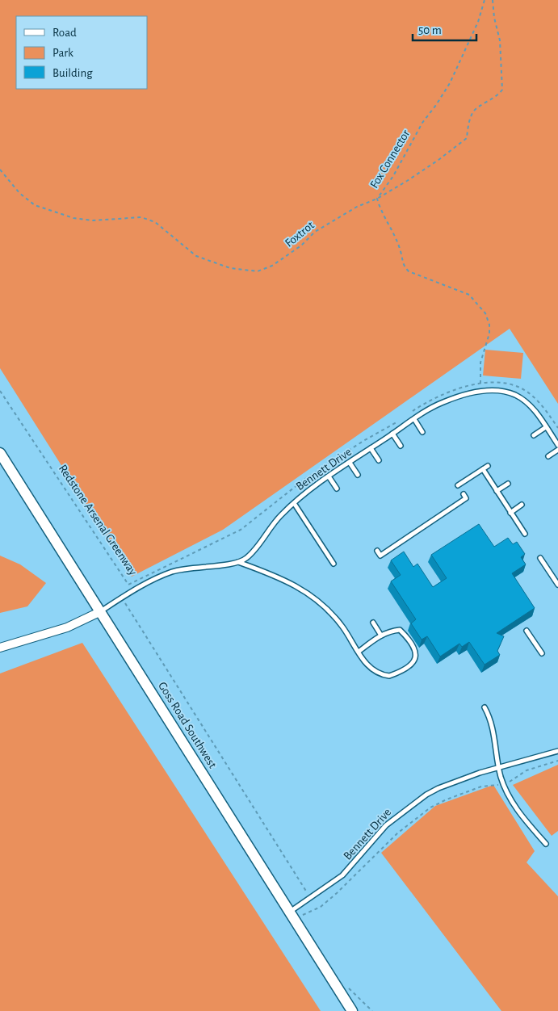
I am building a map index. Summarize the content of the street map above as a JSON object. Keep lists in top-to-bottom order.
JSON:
{
  "streets": {
    "street": ["Goss Road Southwest"],
    "lane": ["Bennett Drive"],
    "path": ["Fox Connector", "Foxtrot", "Redstone Arsenal Greenway"]
  },
  "crossings": [
    ["Fox Connector", "Foxtrot"],
    ["Bennett Drive", "Goss Road Southwest"]
  ],
  "legend": ["Road", "Park", "Building"],
  "scale_bar": "50 m"
}
